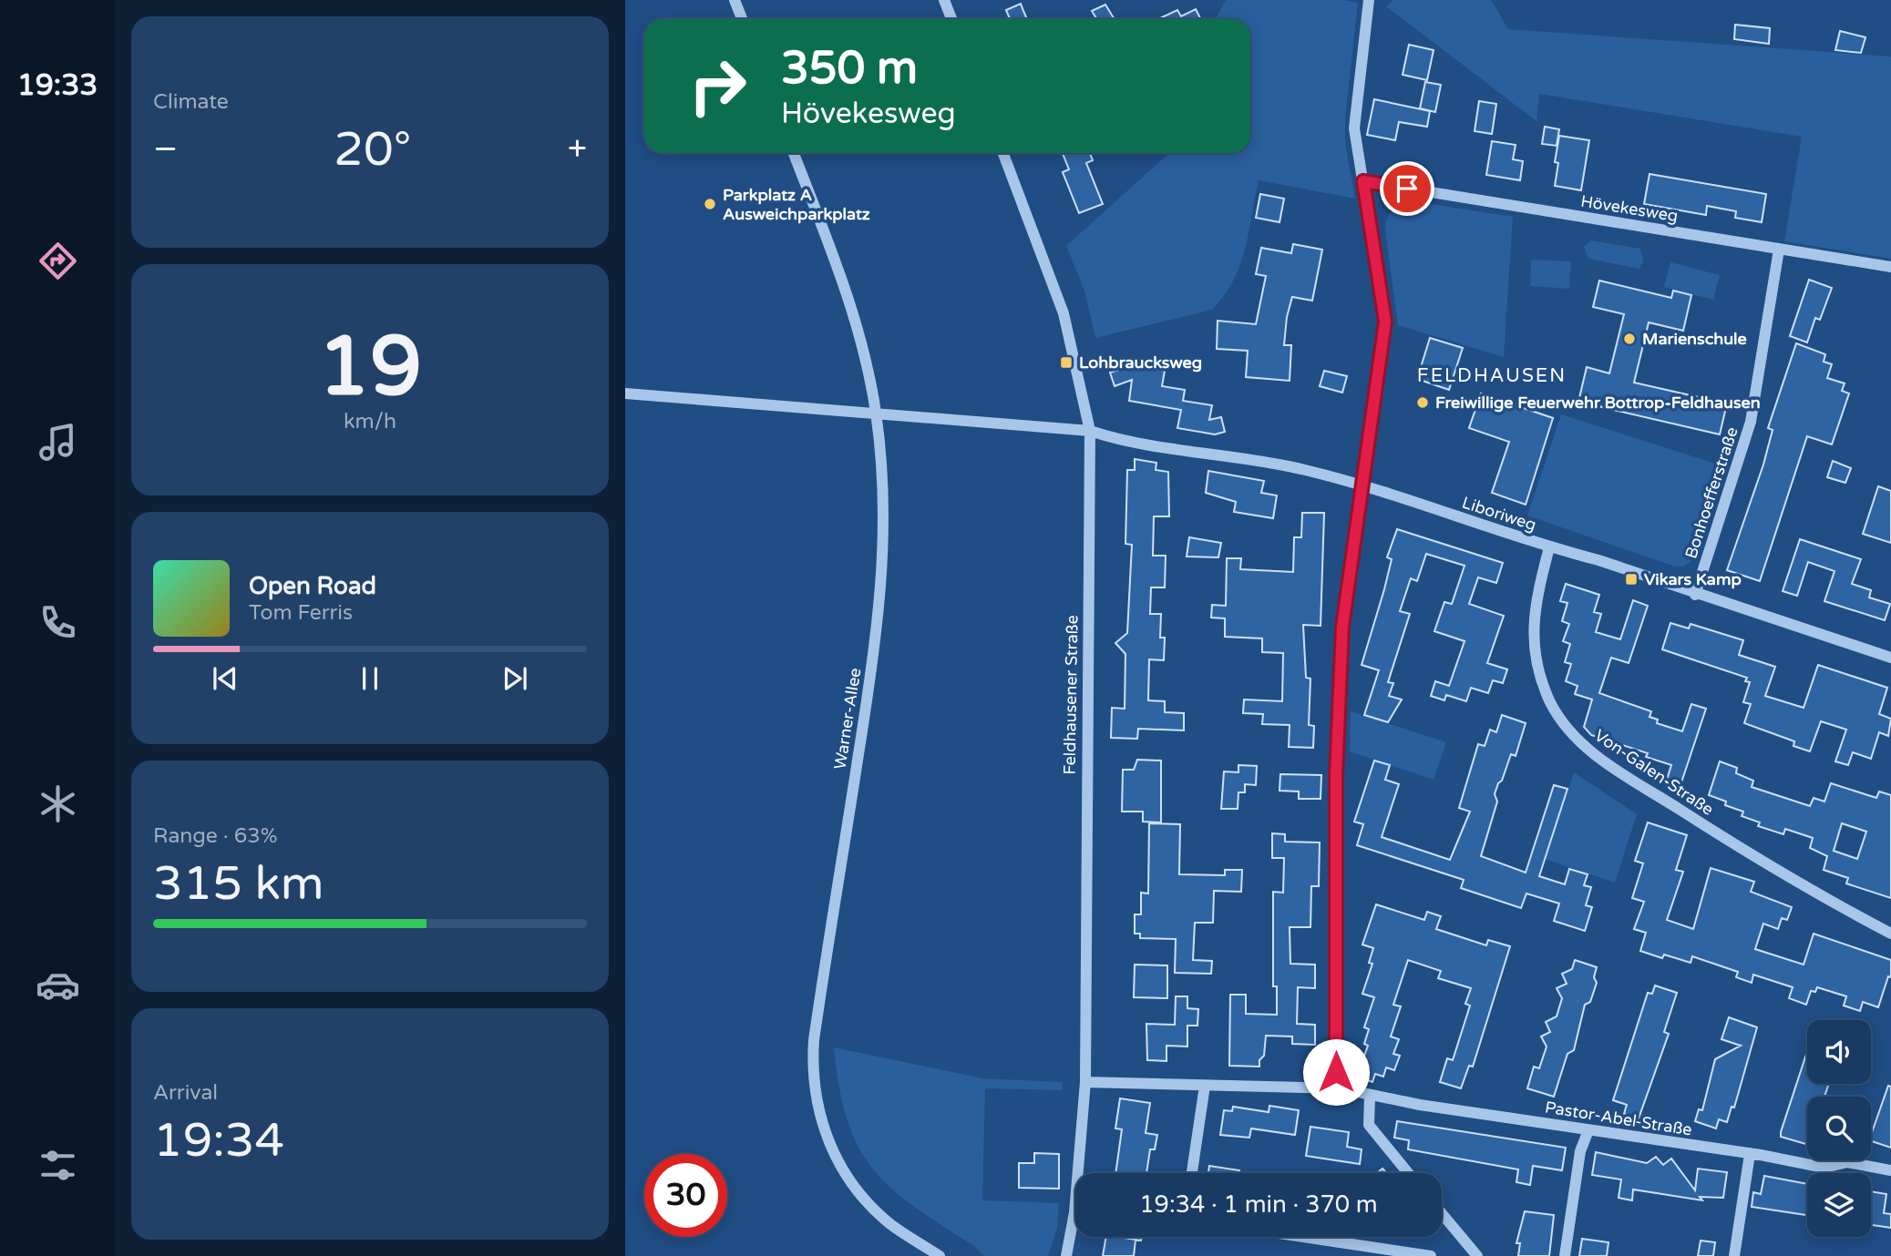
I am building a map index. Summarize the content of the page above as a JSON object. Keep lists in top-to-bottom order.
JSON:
{
  "streets": {
    "street": [
      "Hövekesweg",
      "Bonhoefferstraße",
      "Liboriweg",
      "Feldhausener Straße",
      "Warner-Allee",
      "Von-Galen-Straße",
      "Pastor-Abel-Straße"
    ]
  },
  "crossings": [
    ["Hövekesweg", "Bonhoefferstraße"],
    ["Bonhoefferstraße", "Liboriweg"],
    ["Liboriweg", "Feldhausener Straße"],
    ["Liboriweg", "Von-Galen-Straße"],
    ["Feldhausener Straße", "Pastor-Abel-Straße"]
  ],
  "districts": ["FELDHAUSEN"],
  "places": {
    "other": ["Parkplatz A Ausweichparkplatz", "Marienschule", "Freiwillige Feuerwehr Bottrop-Feldhausen"],
    "transit": ["Lohbraucksweg", "Vikars Kamp"]
  },
  "page": {
    "tabs": "19:33",
    "tile": [
      "Climate",
      ["19", "km/h"],
      ["Range · 63%", "315 km"],
      ["Arrival", "19:34"]
    ],
    "turn": ["350 m", "Hövekesweg"],
    "heat": ["−", "20°", "+"],
    "song": ["Open Road", "Tom Ferris"],
    "limit": "30",
    "trip": "19:34 · 1 min · 370 m"
  }
}
